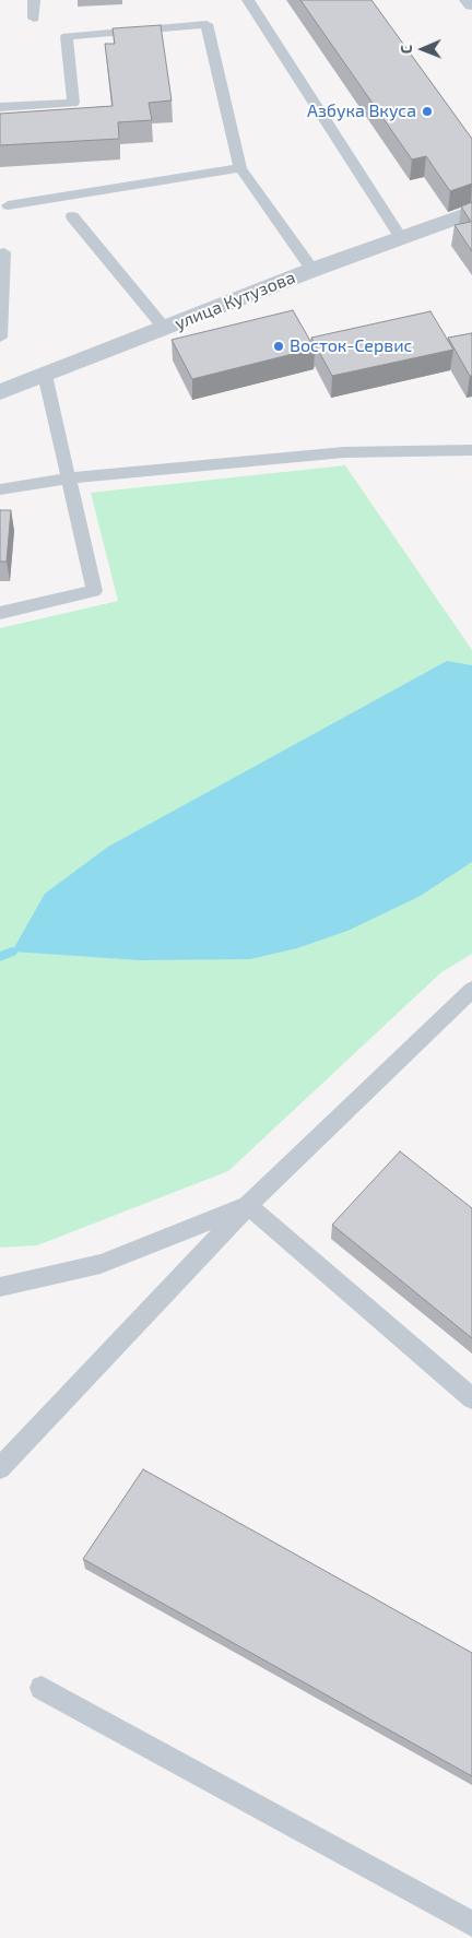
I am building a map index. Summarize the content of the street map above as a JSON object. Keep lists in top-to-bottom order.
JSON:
{
  "streets": {
    "street": ["улица Кутузова"]
  },
  "places": ["Азбука Вкуса", "Восток-Сервис"],
  "north": "left"
}
